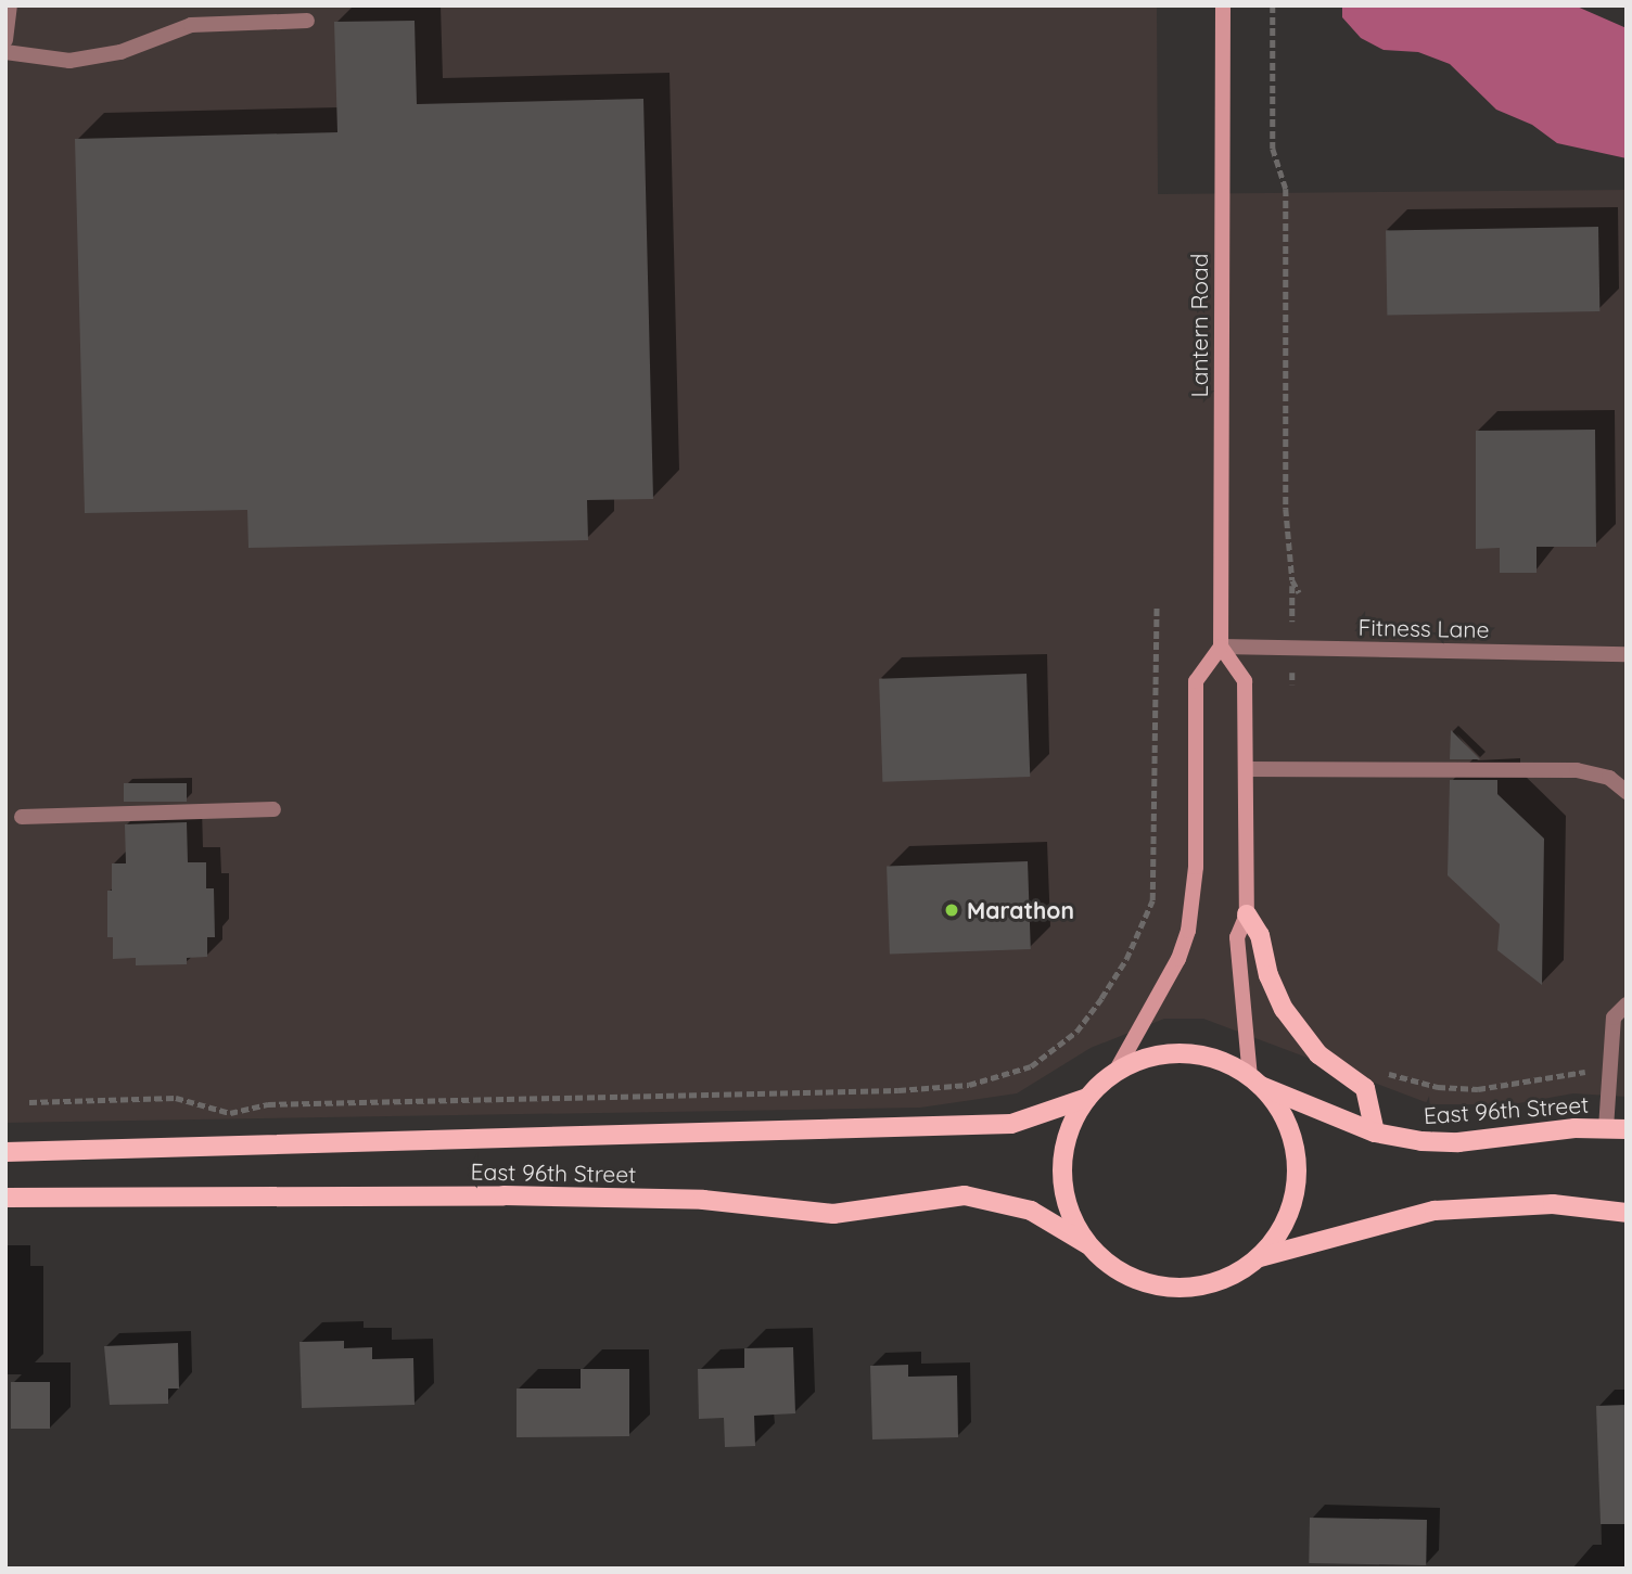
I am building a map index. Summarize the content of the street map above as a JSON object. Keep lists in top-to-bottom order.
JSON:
{
  "streets": {
    "main road": ["East 96th Street"],
    "street": ["Lantern Road", "Fitness Lane"]
  },
  "crossings": [
    ["Lantern Road", "Fitness Lane"]
  ],
  "places": ["Marathon"]
}
